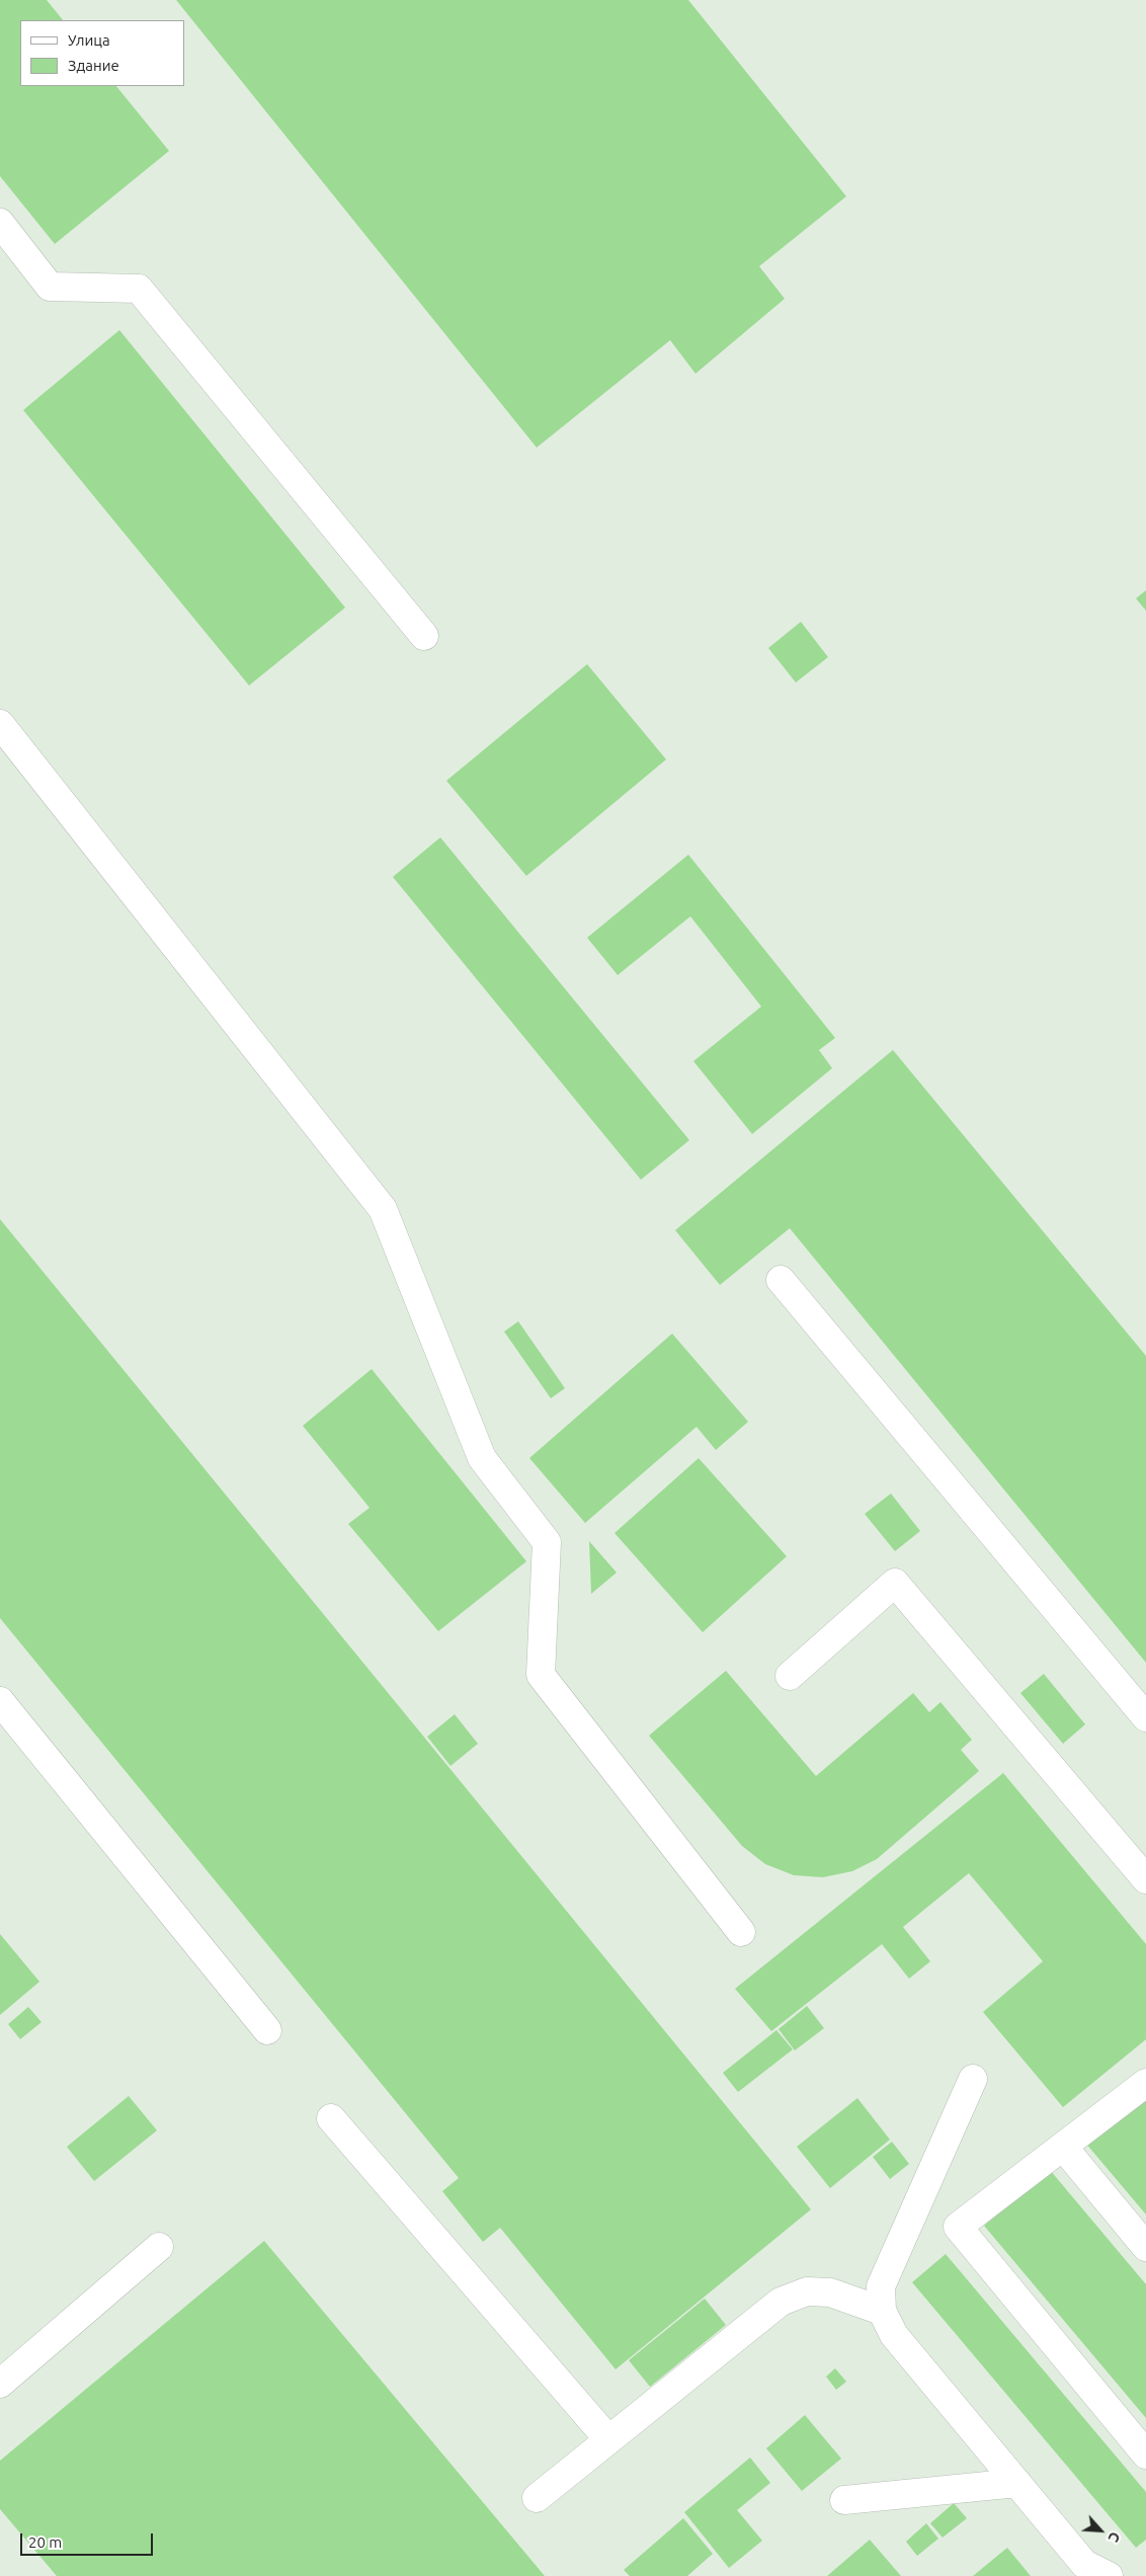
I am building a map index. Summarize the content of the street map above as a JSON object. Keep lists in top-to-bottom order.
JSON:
{
  "legend": ["Улица", "Здание"],
  "scale_bar": "20 m",
  "north": "bottom right"
}
